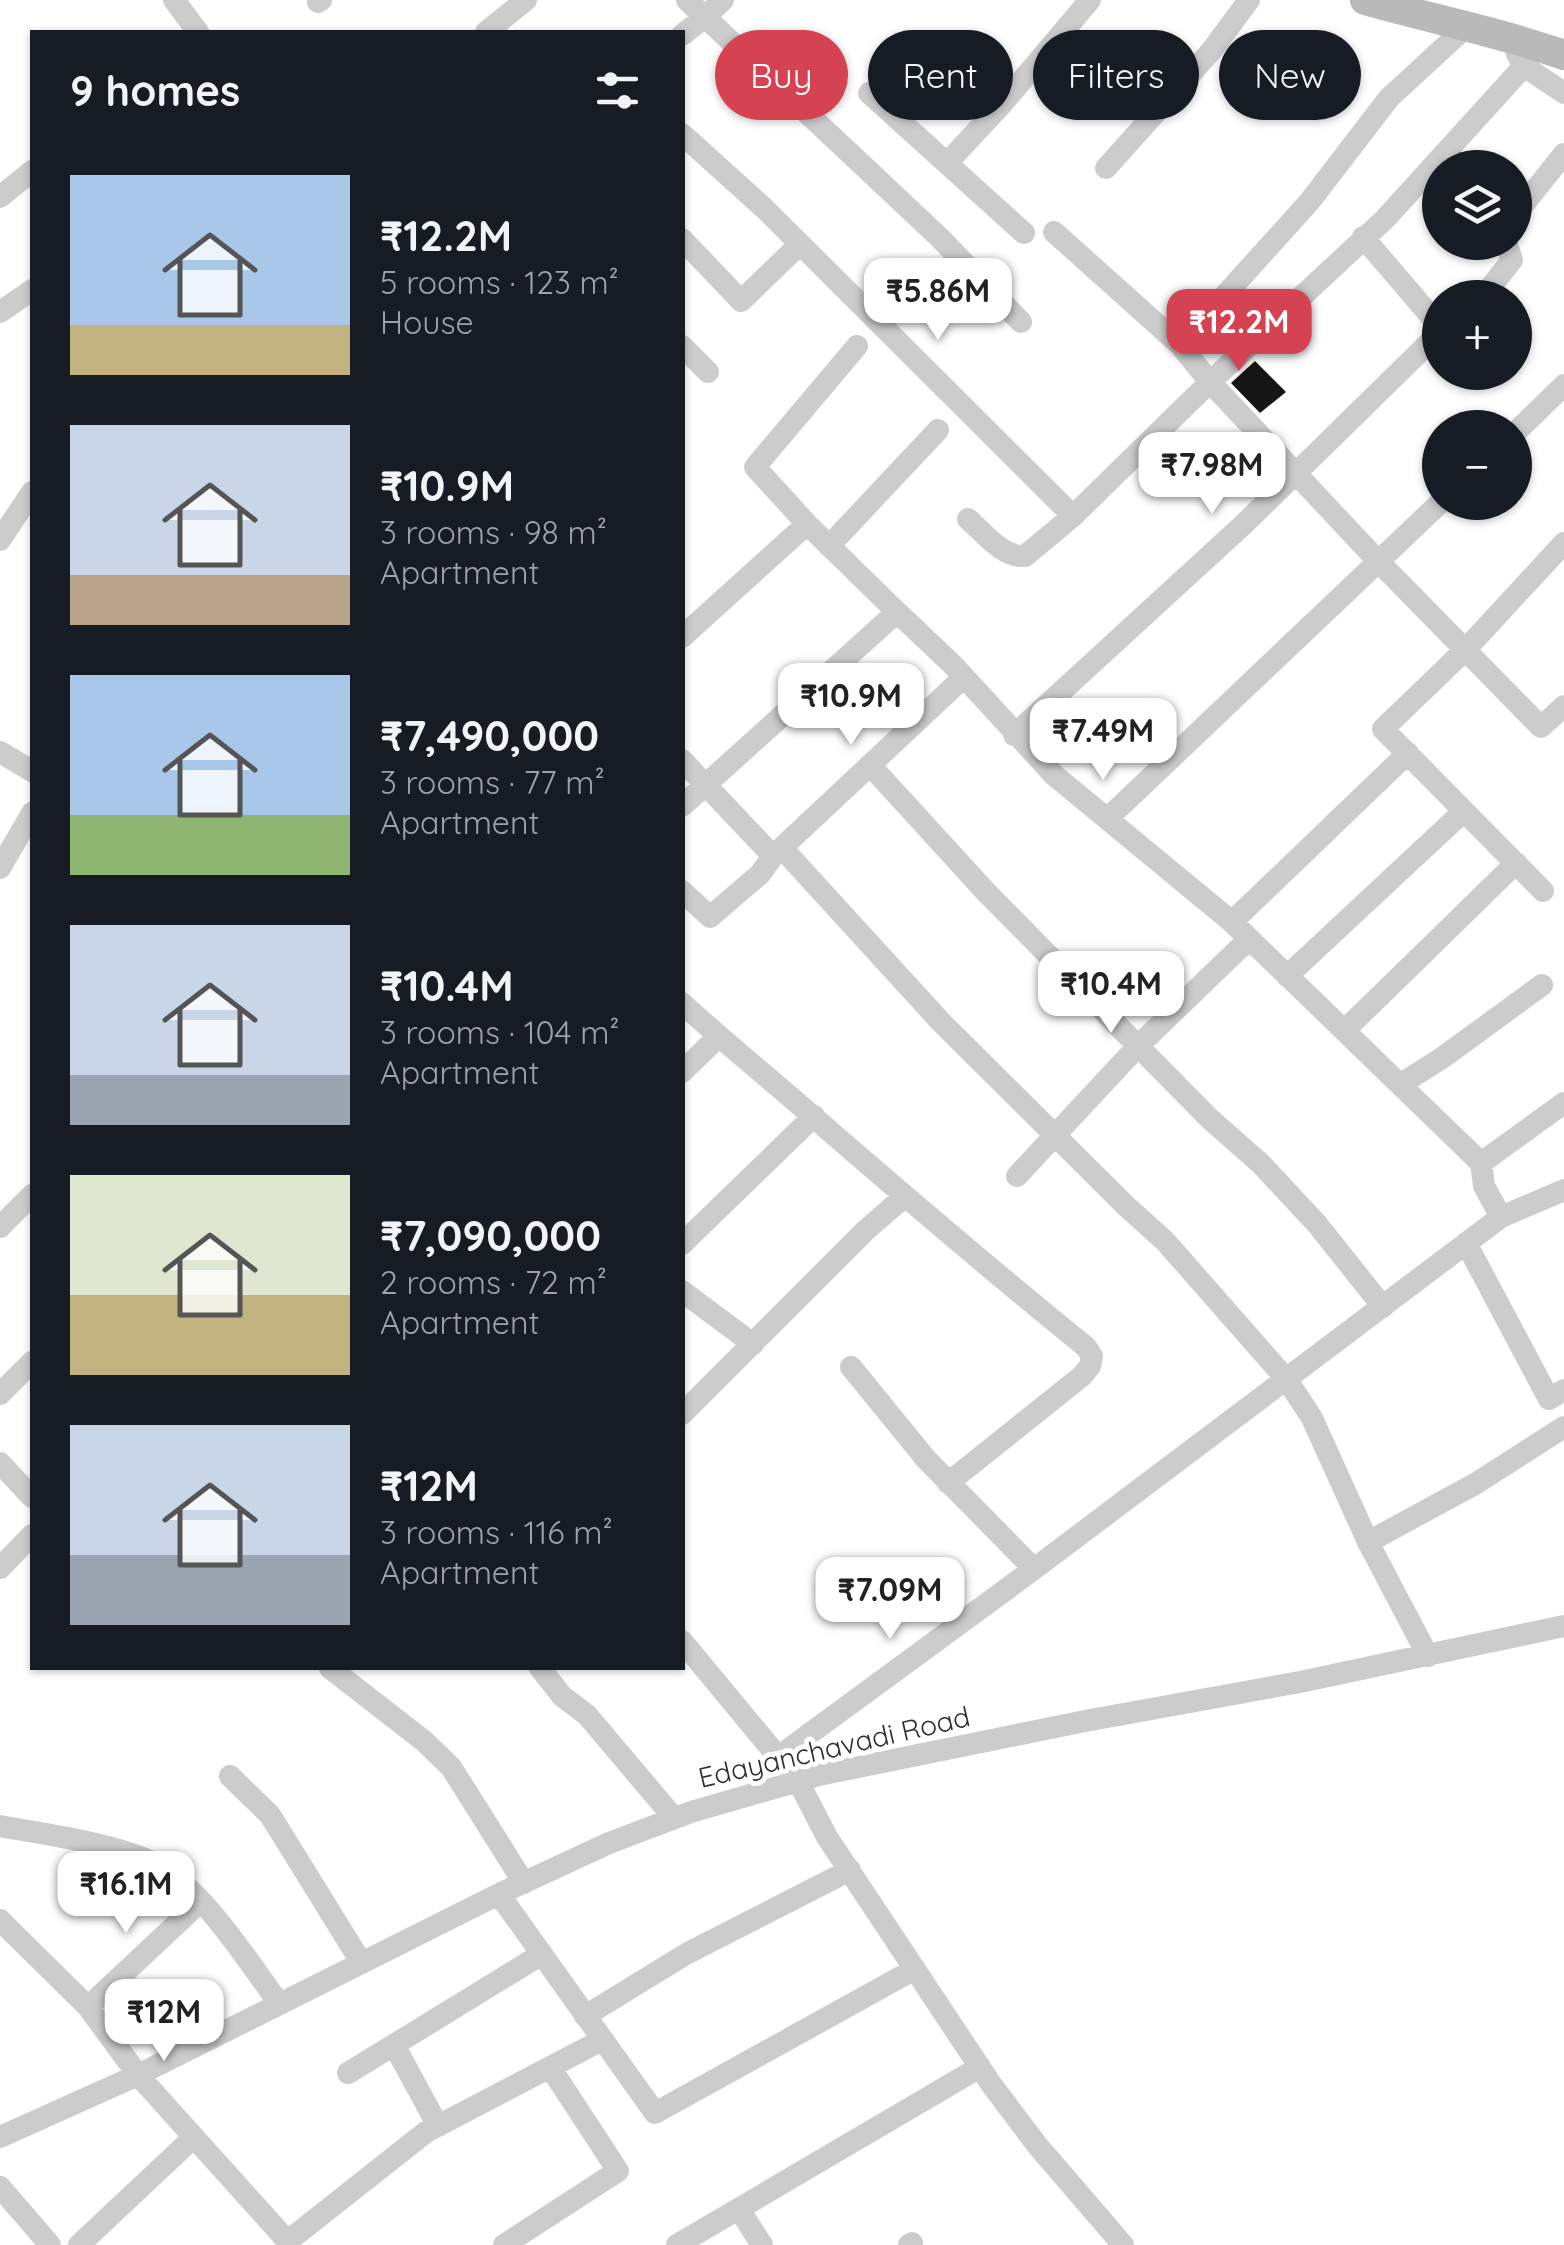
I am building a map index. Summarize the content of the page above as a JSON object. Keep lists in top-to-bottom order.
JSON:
{
  "streets": {
    "street": ["Edayanchavadi Road"]
  },
  "page": {
    "chip": [
      "Buy",
      "Rent",
      "Filters",
      "New"
    ],
    "heading": "9 homes",
    "map_buttons": ["+", "−"],
    "list": [
      {
        "name": "₹12.2M",
        "note": "5 rooms · 123 m² · House"
      },
      {
        "name": "₹10.9M",
        "note": "3 rooms · 98 m² · Apartment"
      },
      {
        "name": "₹7,490,000",
        "note": "3 rooms · 77 m² · Apartment"
      },
      {
        "name": "₹10.4M",
        "note": "3 rooms · 104 m² · Apartment"
      },
      {
        "name": "₹7,090,000",
        "note": "2 rooms · 72 m² · Apartment"
      },
      {
        "name": "₹12M",
        "note": "3 rooms · 116 m² · Apartment"
      }
    ],
    "price": [
      "₹5.86M",
      "₹12.2M",
      "₹7.98M",
      "₹10.9M",
      "₹7.49M",
      "₹10.4M",
      "₹7.09M",
      "₹16.1M",
      "₹12M"
    ]
  }
}
